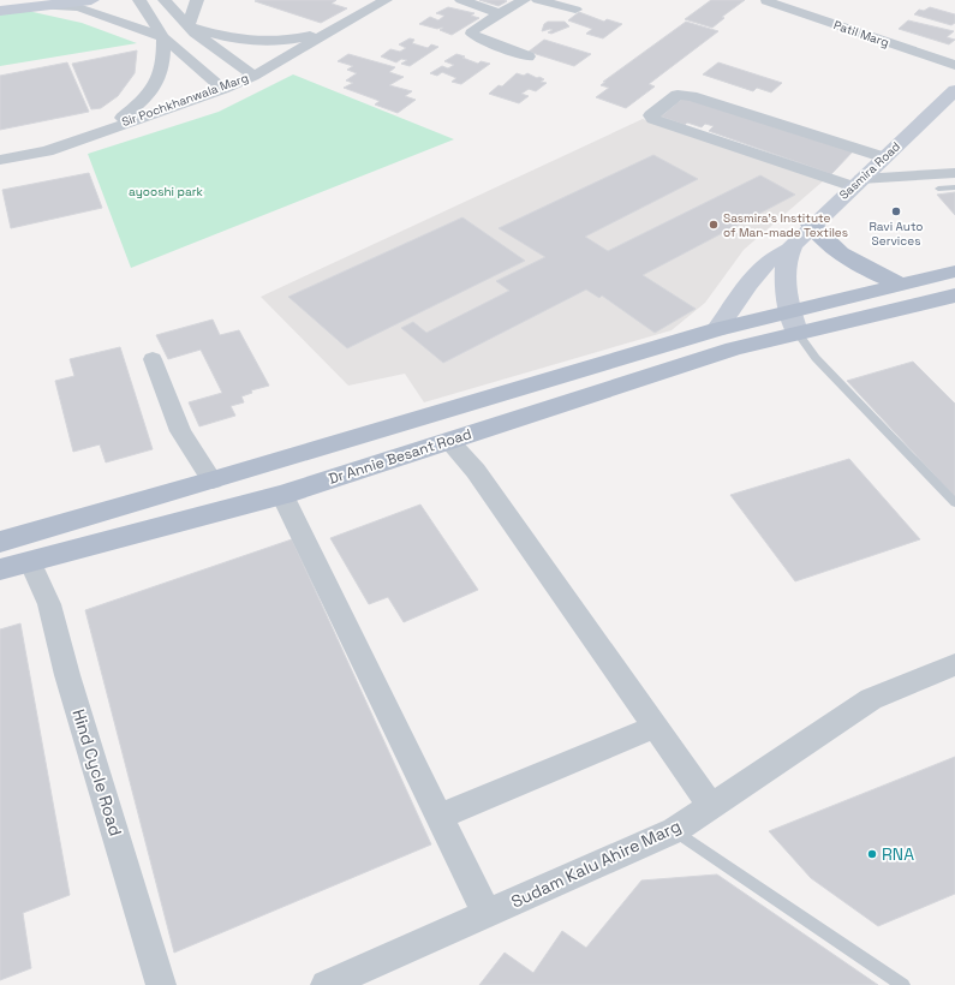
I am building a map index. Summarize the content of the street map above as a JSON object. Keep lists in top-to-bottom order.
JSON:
{
  "streets": {
    "main road": ["Dr Annie Besant Road"],
    "street": [
      "Patil Marg",
      "Sir Pochkhanwala Marg",
      "Sasmira Road",
      "Hind Cycle Road",
      "Sudam Kalu Ahire Marg"
    ]
  },
  "crossings": [
    ["Sasmira Road", "Dr Annie Besant Road"],
    ["Dr Annie Besant Road", "Hind Cycle Road"]
  ],
  "parks": ["ayooshi park"],
  "places": ["Ravi Auto Services", "Sasmira's Institute of Man-made Textiles", "RNA"]
}
